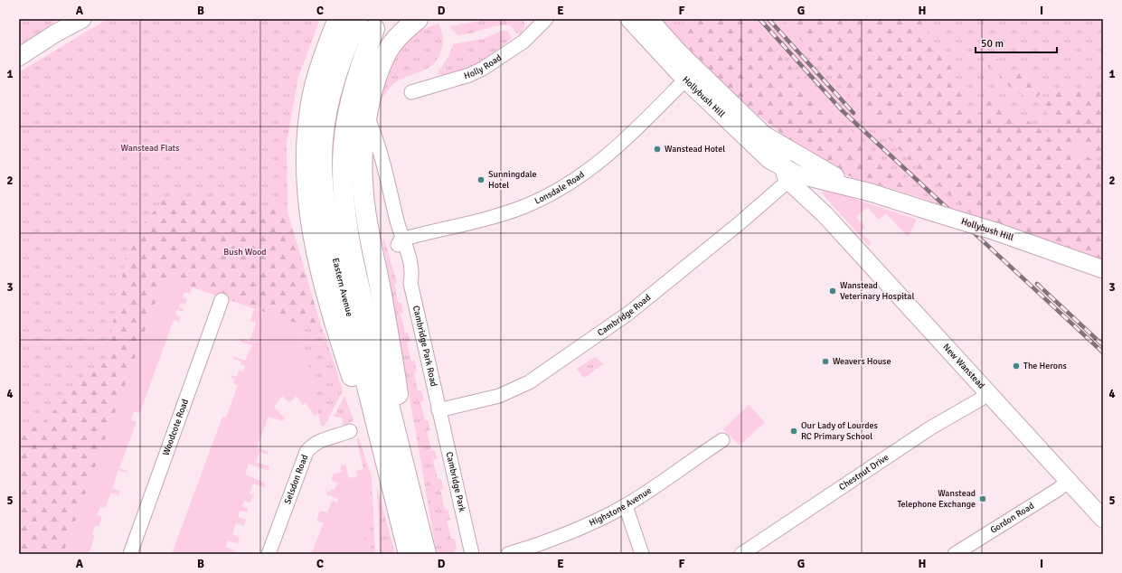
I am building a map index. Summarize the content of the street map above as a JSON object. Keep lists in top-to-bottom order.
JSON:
{
  "streets": {
    "highway": ["Eastern Avenue"],
    "main road": ["Hollybush Hill", "New Wanstead"],
    "street": [
      "Holly Road",
      "Lonsdale Road",
      "Cambridge Road",
      "Cambridge Park Road",
      "Woodcote Road",
      "Chestnut Drive",
      "Selsdon Road",
      "Cambridge Park",
      "Highstone Avenue",
      "Gordon Road"
    ]
  },
  "crossings": [
    ["Hollybush Hill", "Lonsdale Road"],
    ["Hollybush Hill", "Cambridge Road"],
    ["Hollybush Hill", "New Wanstead"],
    ["Lonsdale Road", "Cambridge Park Road"],
    ["Cambridge Road", "Cambridge Park Road"],
    ["Cambridge Road", "New Wanstead"],
    ["Cambridge Road", "Cambridge Park"],
    ["Cambridge Park Road", "Cambridge Park"],
    ["New Wanstead", "Chestnut Drive"],
    ["New Wanstead", "Gordon Road"]
  ],
  "parks": ["Wanstead Flats", "Bush Wood"],
  "places": [
    "Wanstead Hotel",
    "Sunningdale Hotel",
    "Wanstead Veterinary Hospital",
    "Weavers House",
    "The Herons",
    "Our Lady of Lourdes RC Primary School",
    "Wanstead Telephone Exchange"
  ],
  "scale_bar": "50 m",
  "grid": {
    "columns": [
      "A",
      "B",
      "C",
      "D",
      "E",
      "F",
      "G",
      "H",
      "I"
    ],
    "rows": [
      "1",
      "2",
      "3",
      "4",
      "5"
    ]
  }
}
